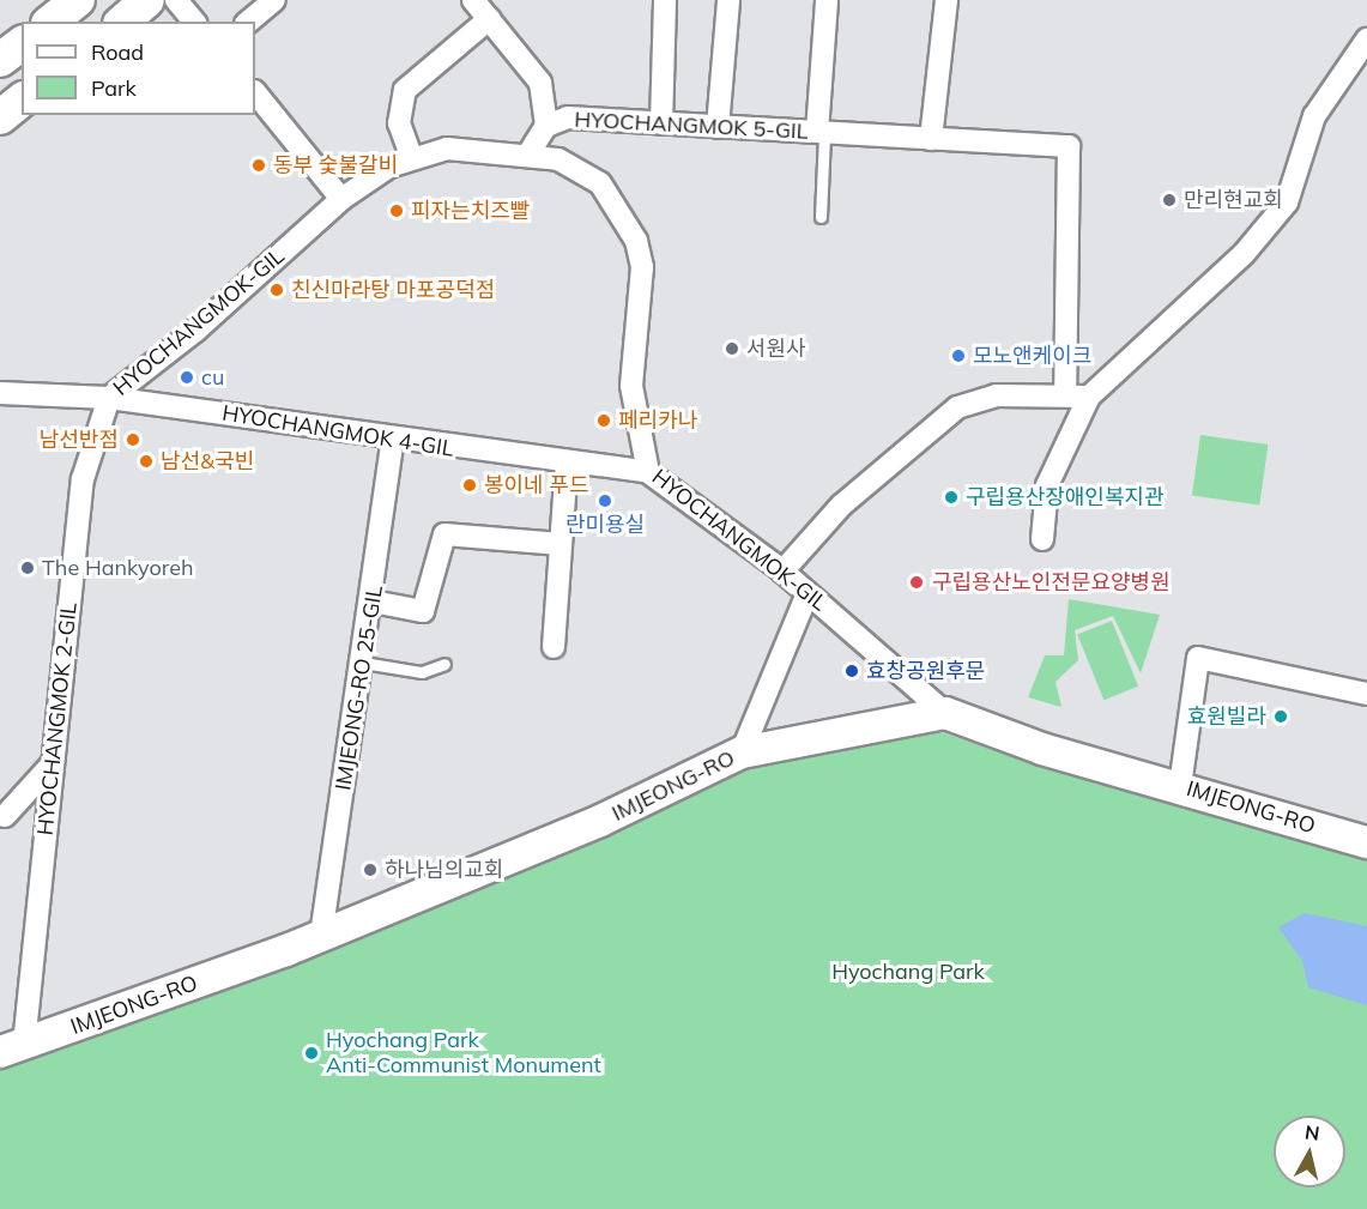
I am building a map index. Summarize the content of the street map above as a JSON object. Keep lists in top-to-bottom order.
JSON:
{
  "streets": {
    "street": [
      "HYOCHANGMOK 5-GIL",
      "HYOCHANGMOK-GIL",
      "HYOCHANGMOK 4-GIL",
      "IMJEONG-RO 25-GIL",
      "HYOCHANGMOK 2-GIL",
      "IMJEONG-RO"
    ]
  },
  "crossings": [
    ["HYOCHANGMOK 5-GIL", "HYOCHANGMOK-GIL"],
    ["HYOCHANGMOK-GIL", "HYOCHANGMOK 4-GIL"],
    ["HYOCHANGMOK-GIL", "HYOCHANGMOK 2-GIL"],
    ["HYOCHANGMOK-GIL", "IMJEONG-RO"],
    ["HYOCHANGMOK 4-GIL", "IMJEONG-RO 25-GIL"],
    ["HYOCHANGMOK 4-GIL", "HYOCHANGMOK 2-GIL"],
    ["IMJEONG-RO 25-GIL", "IMJEONG-RO"],
    ["HYOCHANGMOK 2-GIL", "IMJEONG-RO"]
  ],
  "parks": ["Hyochang Park"],
  "places": [
    "동부 숯불갈비",
    "만리현교회",
    "피자는치즈빨",
    "친신마라탕 마포공덕점",
    "서원사",
    "모노앤케이크",
    "cu",
    "페리카나",
    "남선반점",
    "남선&국빈",
    "봉이네 푸드",
    "구립용산장애인복지관",
    "란미용실",
    "The Hankyoreh",
    "구립용산노인전문요양병원",
    "효창공원후문",
    "효원빌라",
    "하나님의교회",
    "Hyochang Park Anti-Communist Monument"
  ],
  "legend": ["Road", "Park"],
  "north": "top"
}
